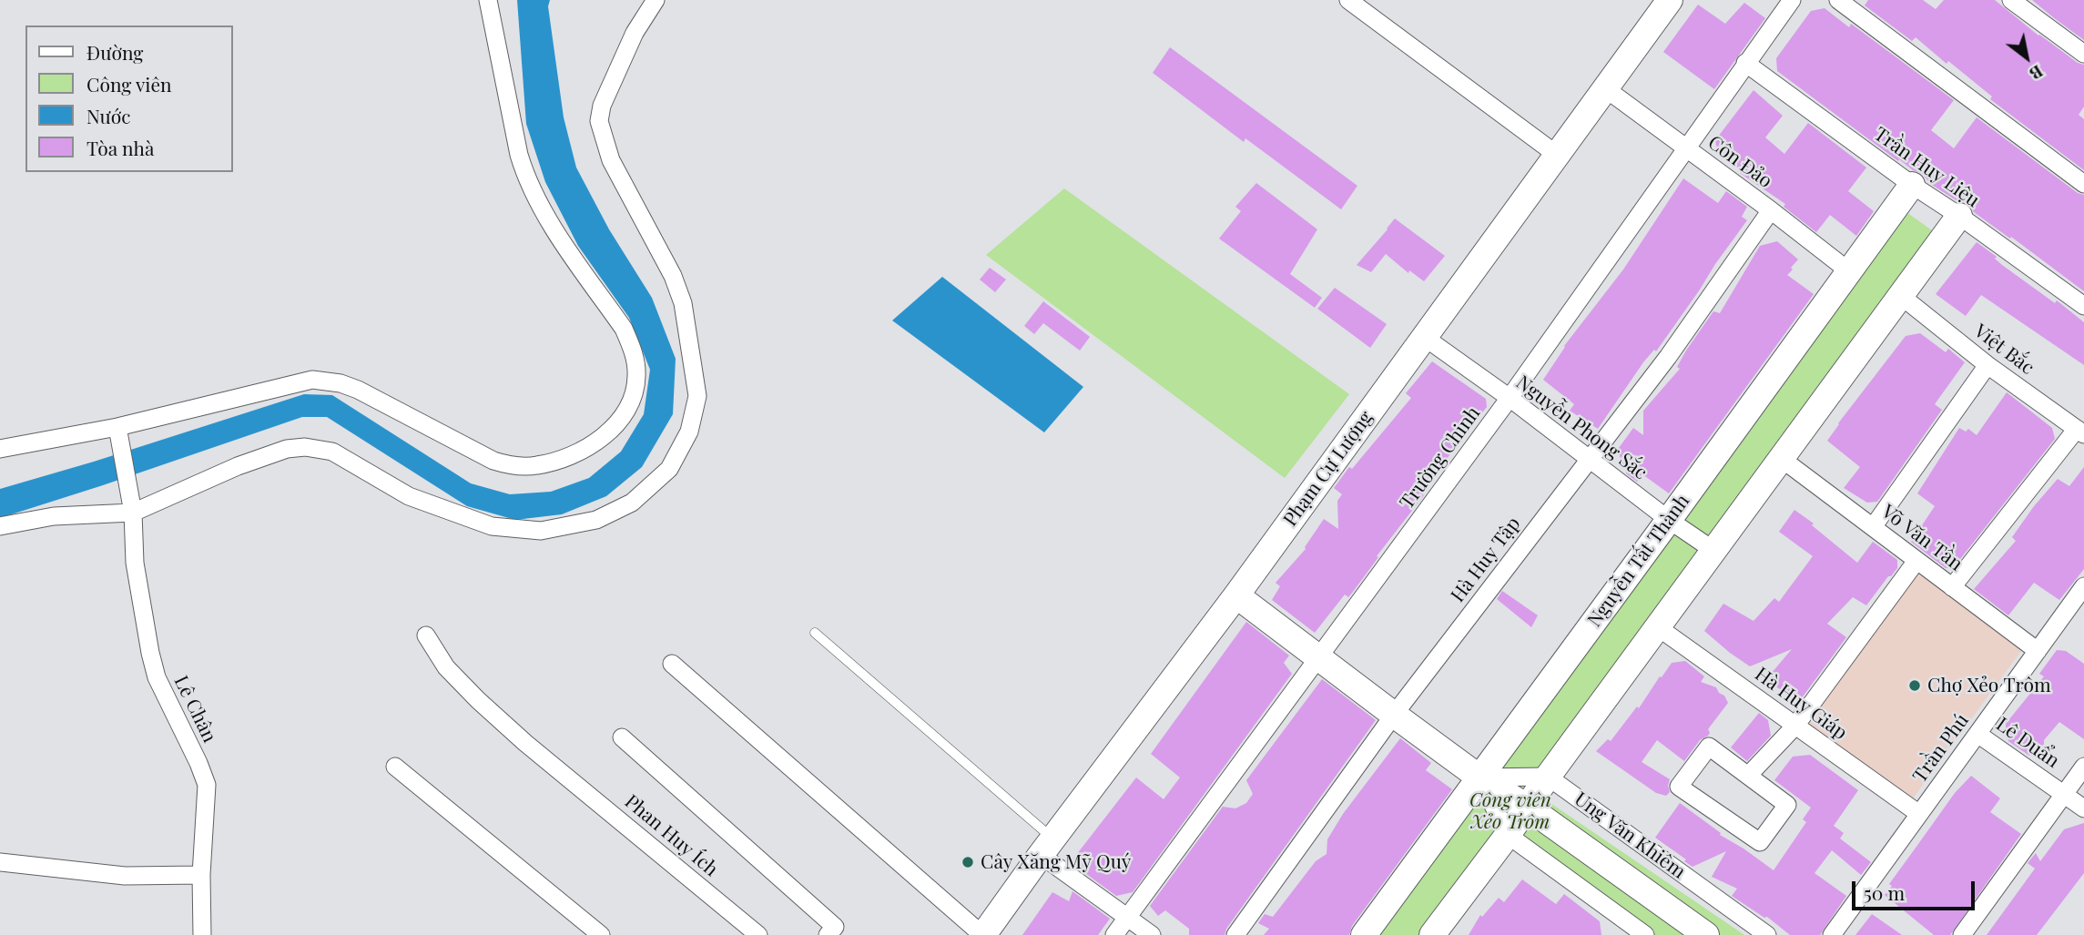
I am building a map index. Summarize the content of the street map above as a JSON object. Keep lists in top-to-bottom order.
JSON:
{
  "streets": {
    "street": [
      "Côn Đảo",
      "Trần Huy Liệu",
      "Việt Bắc",
      "Nguyễn Phong Sắc",
      "Trường Chinh",
      "Phạm Cự Lượng",
      "Võ Văn Tần",
      "Hà Huy Tập",
      "Nguyễn Tất Thành",
      "Hà Huy Giáp",
      "Lê Chân",
      "Lê Duẩn",
      "Trần Phú",
      "Phan Huy Ích",
      "Ung Văn Khiêm"
    ]
  },
  "crossings": [
    ["Côn Đảo", "Trường Chinh"],
    ["Côn Đảo", "Phạm Cự Lượng"],
    ["Côn Đảo", "Hà Huy Tập"],
    ["Côn Đảo", "Nguyễn Tất Thành"],
    ["Trần Huy Liệu", "Trường Chinh"],
    ["Trần Huy Liệu", "Nguyễn Tất Thành"],
    ["Nguyễn Phong Sắc", "Trường Chinh"],
    ["Nguyễn Phong Sắc", "Phạm Cự Lượng"],
    ["Nguyễn Phong Sắc", "Hà Huy Tập"],
    ["Nguyễn Phong Sắc", "Nguyễn Tất Thành"],
    ["Trường Chinh", "Ung Văn Khiêm"],
    ["Phạm Cự Lượng", "Ung Văn Khiêm"],
    ["Võ Văn Tần", "Trần Phú"],
    ["Hà Huy Tập", "Ung Văn Khiêm"],
    ["Nguyễn Tất Thành", "Ung Văn Khiêm"],
    ["Hà Huy Giáp", "Trần Phú"],
    ["Lê Duẩn", "Trần Phú"]
  ],
  "parks": ["Công viên Xẻo Trôm"],
  "places": ["Chợ Xẻo Trôm", "Cây Xăng Mỹ Quý"],
  "legend": [
    "Đường",
    "Công viên",
    "Nước",
    "Tòa nhà"
  ],
  "scale_bar": "50 m",
  "north": "bottom right"
}
